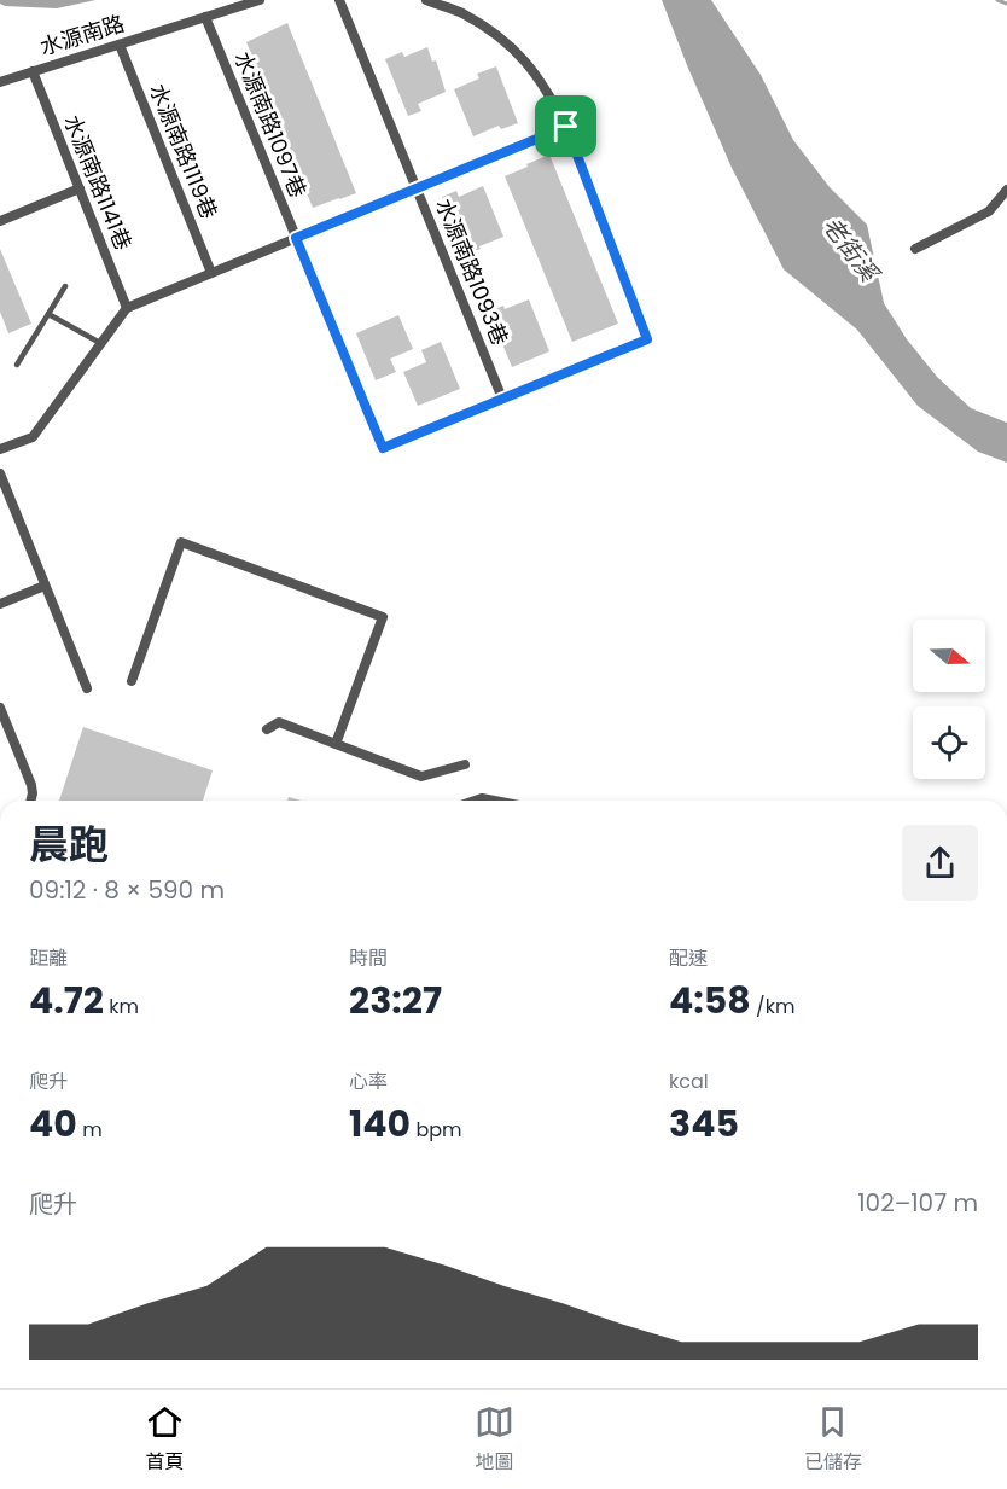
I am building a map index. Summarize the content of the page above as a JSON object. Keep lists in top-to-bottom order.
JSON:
{
  "streets": {
    "street": [
      "水源南路",
      "水源南路1097巷",
      "水源南路1119巷",
      "水源南路1141巷",
      "水源南路1093巷"
    ]
  },
  "crossings": [
    ["水源南路", "水源南路1097巷"],
    ["水源南路", "水源南路1119巷"],
    ["水源南路", "水源南路1141巷"],
    ["水源南路1097巷", "水源南路1093巷"]
  ],
  "water": ["老街溪"],
  "north": "right",
  "page": {
    "heading": ["晨跑", "09:12 · 8 × 590 m"],
    "stats": [
      ["距離", "4.72 km"],
      ["時間", "23:27"],
      ["配速", "4:58 /km"],
      ["爬升", "40 m"],
      ["心率", "140 bpm"],
      ["kcal", "345"]
    ],
    "chart": ["爬升", "102–107 m"],
    "tabs": ["首頁", "地圖", "已儲存"]
  }
}
